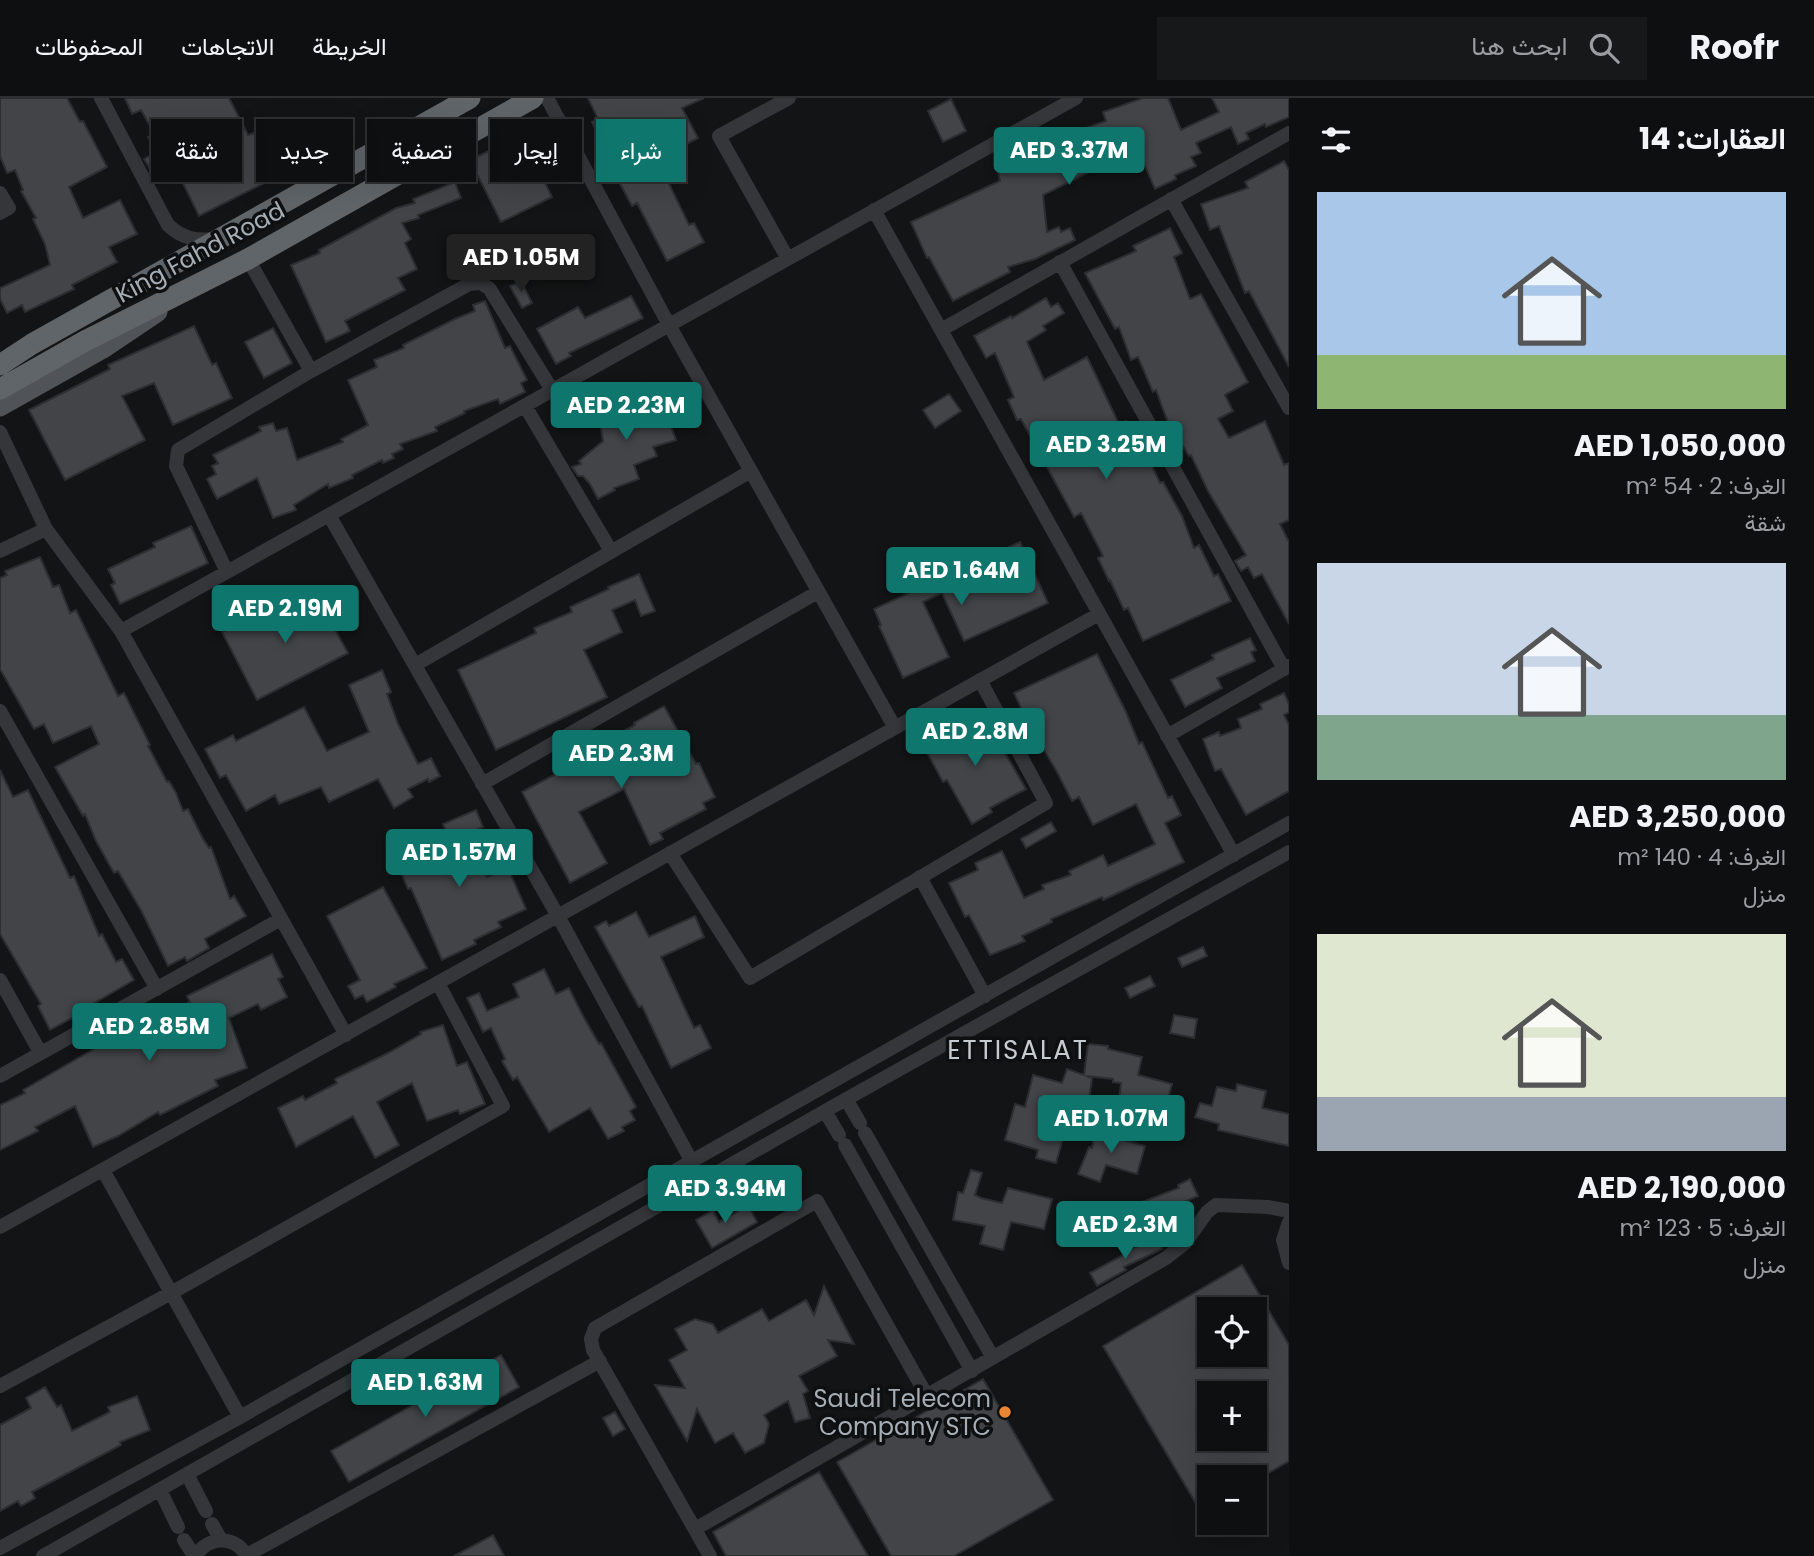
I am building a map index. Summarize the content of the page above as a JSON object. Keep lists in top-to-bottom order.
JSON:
{
  "streets": {
    "highway": ["King Fahd Road"]
  },
  "districts": ["ETTISALAT"],
  "places": ["Saudi Telecom Company STC"],
  "page": {
    "header": "Roofr",
    "search": "ابحث هنا",
    "nav": ["الخريطة", "الاتجاهات", "المحفوظات"],
    "heading": "العقارات: 14",
    "chip": [
      "شراء",
      "إيجار",
      "تصفية",
      "جديد",
      "شقة"
    ],
    "price": [
      "AED 3.37M",
      "AED 1.05M",
      "AED 2.23M",
      "AED 3.25M",
      "AED 1.64M",
      "AED 2.19M",
      "AED 2.8M",
      "AED 2.3M",
      "AED 1.57M",
      "AED 2.85M",
      "AED 1.07M",
      "AED 3.94M",
      "AED 2.3M",
      "AED 1.63M"
    ],
    "list": [
      {
        "name": "AED 1,050,000",
        "note": "الغرف: 2 · 54 m² · شقة"
      },
      {
        "name": "AED 3,250,000",
        "note": "الغرف: 4 · 140 m² · منزل"
      },
      {
        "name": "AED 2,190,000",
        "note": "الغرف: 5 · 123 m² · منزل"
      }
    ],
    "map_buttons": ["+", "−"]
  }
}
